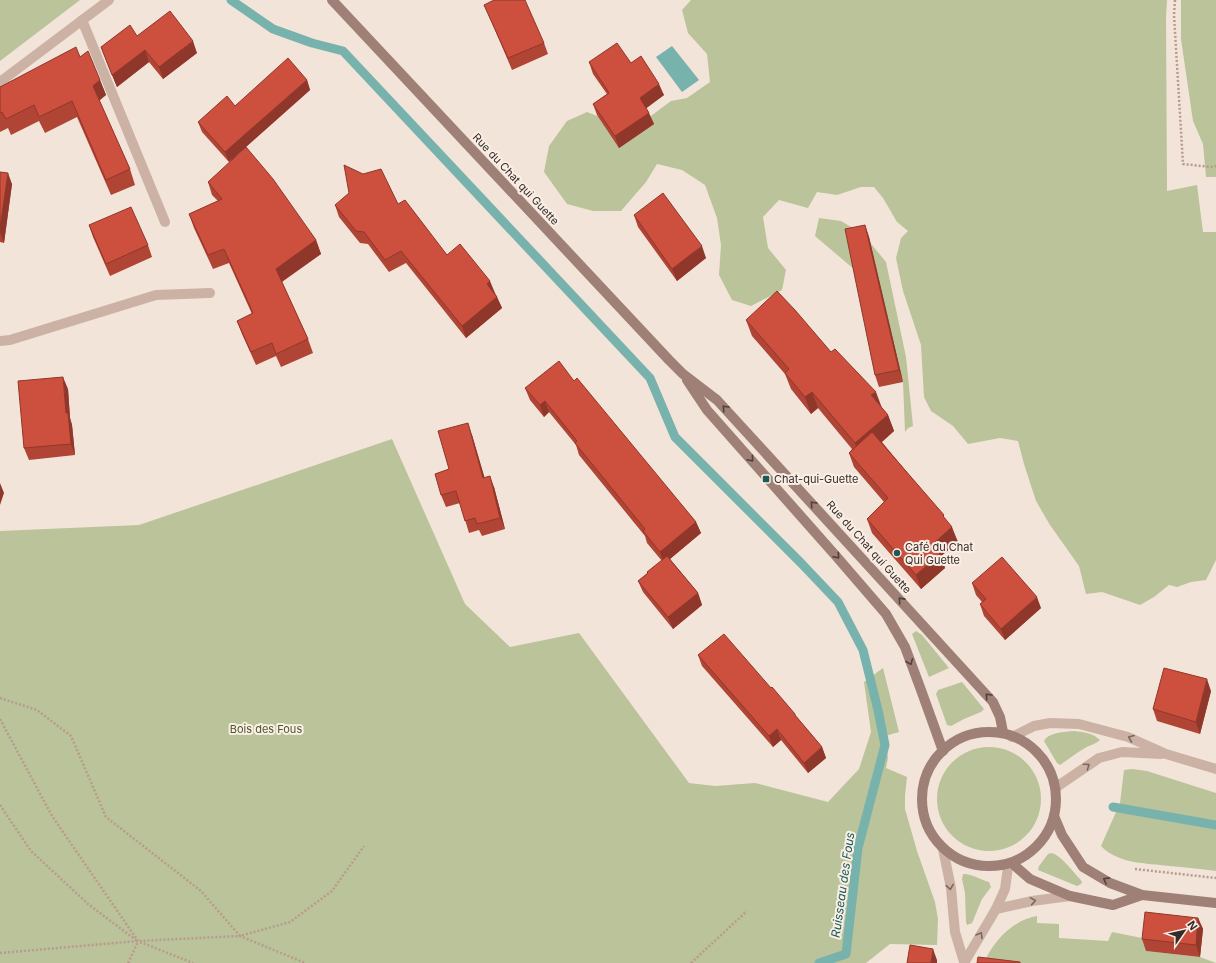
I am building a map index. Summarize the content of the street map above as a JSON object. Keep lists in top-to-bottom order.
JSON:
{
  "streets": {
    "main road": ["Rue du Chat qui Guette"]
  },
  "water": ["Ruisseau des Fous"],
  "parks": ["Bois des Fous"],
  "places": {
    "transit": ["Chat-qui-Guette"],
    "other": ["Café du Chat Qui Guette"]
  },
  "north": "top right"
}
